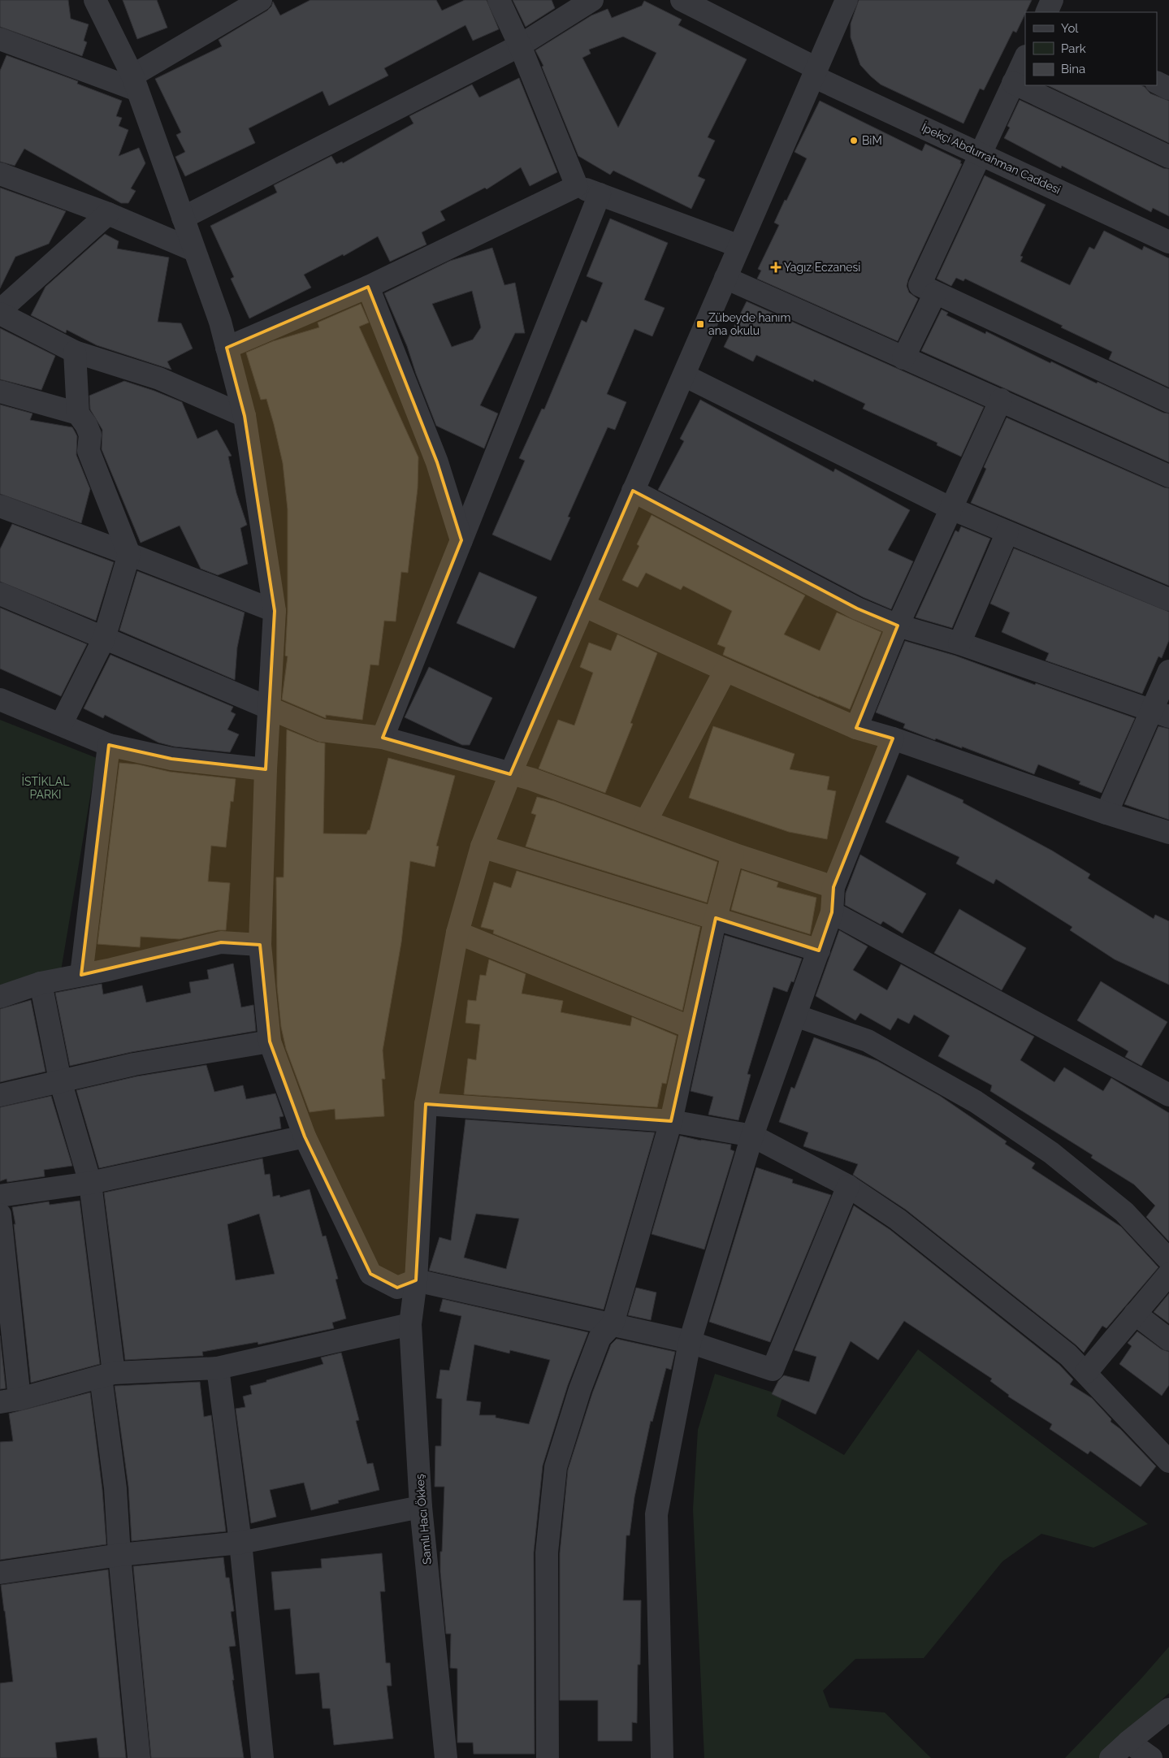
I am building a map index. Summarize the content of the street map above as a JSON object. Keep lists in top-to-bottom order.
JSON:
{
  "streets": {
    "street": ["İpekçi Abdurrahman Caddesi", "Samlı Hacı Ökkeş"]
  },
  "crossings": [
    ["İpekçi Abdurrahman Caddesi", "Samlı Hacı Ökkeş"]
  ],
  "parks": ["İSTİKLAL PARKI"],
  "places": {
    "other": ["BiM"],
    "health": ["Yagız Eczanesi"],
    "transit": ["Zübeyde hanım ana okulu"]
  },
  "legend": ["Yol", "Park", "Bina"]
}
